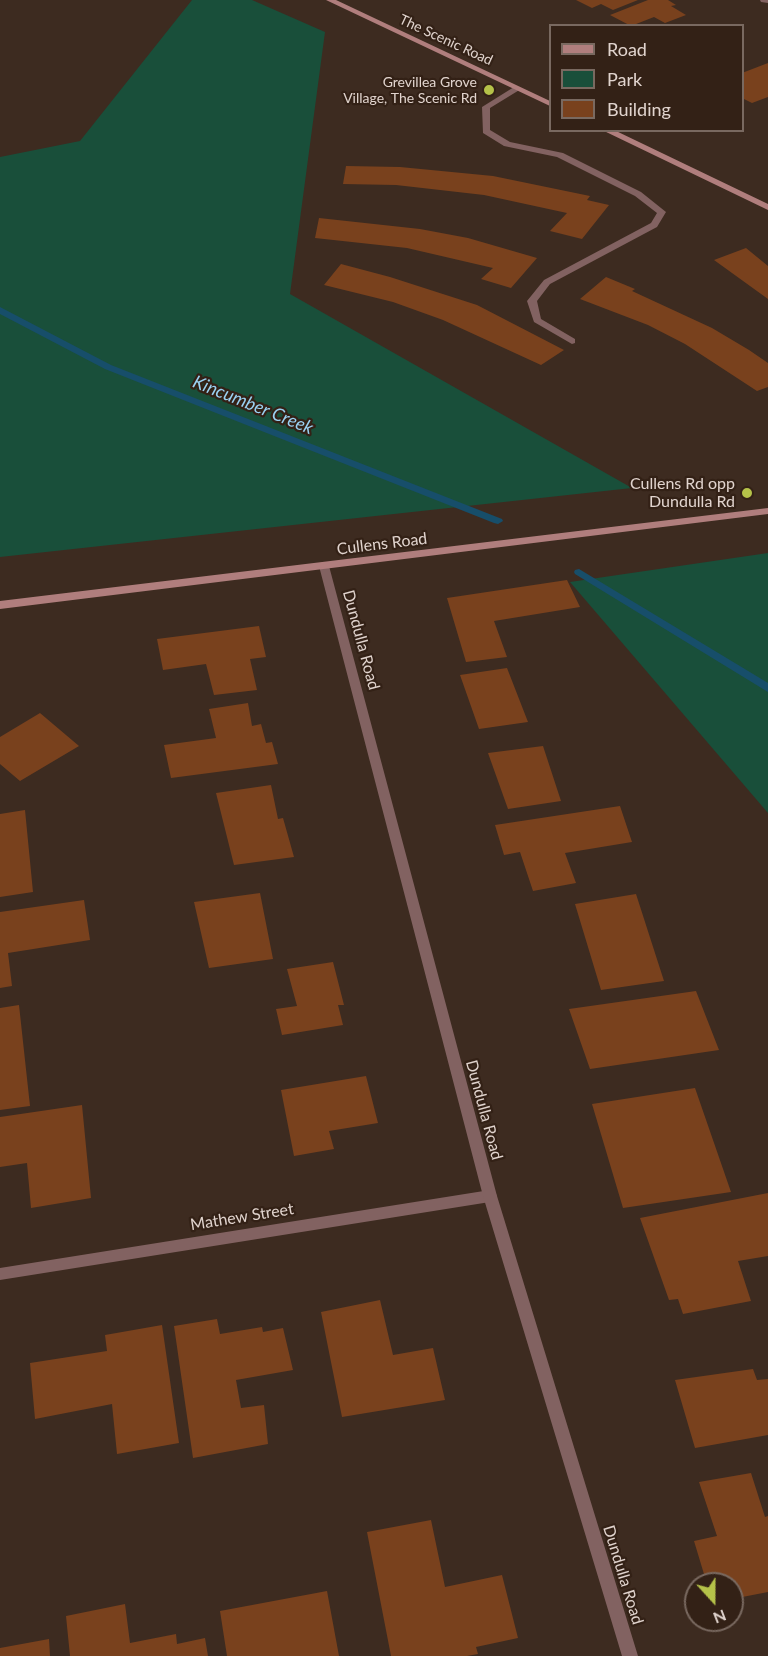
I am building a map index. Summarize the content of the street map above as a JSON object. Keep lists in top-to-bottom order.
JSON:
{
  "streets": {
    "main road": ["The Scenic Road", "Cullens Road"],
    "street": ["Dundulla Road", "Mathew Street"]
  },
  "crossings": [
    ["Cullens Road", "Dundulla Road"],
    ["Dundulla Road", "Mathew Street"]
  ],
  "water": ["Kincumber Creek"],
  "places": ["Grevillea Grove Village, The Scenic Rd", "Cullens Rd opp Dundulla Rd"],
  "legend": ["Road", "Park", "Building"],
  "north": "bottom"
}
